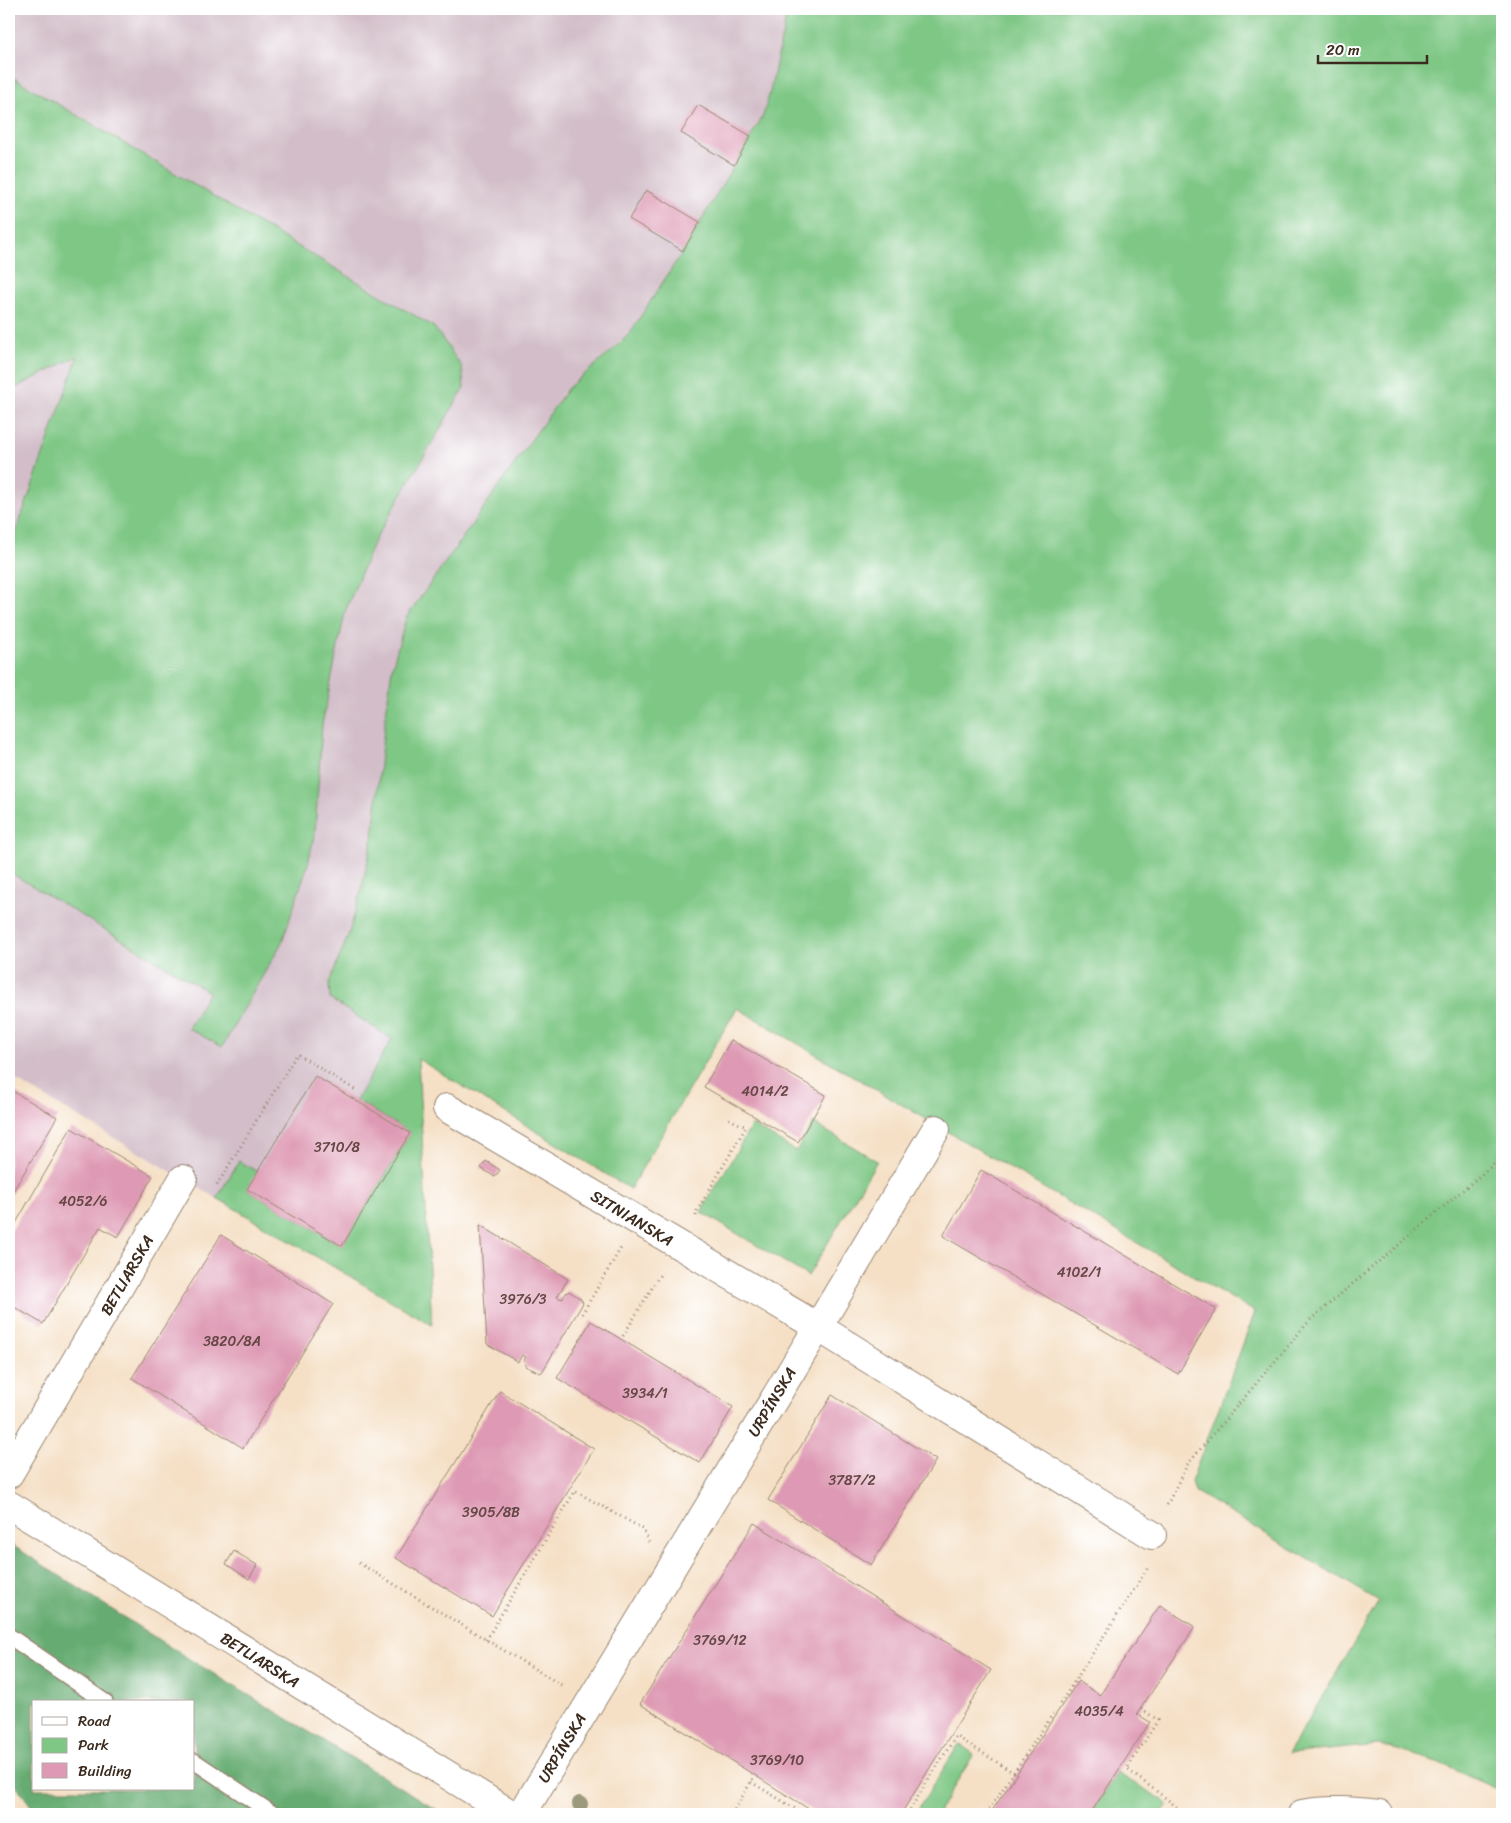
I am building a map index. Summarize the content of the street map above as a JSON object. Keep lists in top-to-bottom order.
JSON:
{
  "streets": {
    "street": ["SITNIANSKA", "BETLIARSKA", "URPÍNSKA"]
  },
  "crossings": [
    ["SITNIANSKA", "URPÍNSKA"]
  ],
  "house_numbers": [
    "4014/2",
    "3710/8",
    "4052/6",
    "4102/1",
    "3976/3",
    "3820/8A",
    "3934/1",
    "3787/2",
    "3905/8B",
    "3769/12",
    "4035/4",
    "3769/10"
  ],
  "legend": ["Road", "Park", "Building"],
  "scale_bar": "20 m"
}
